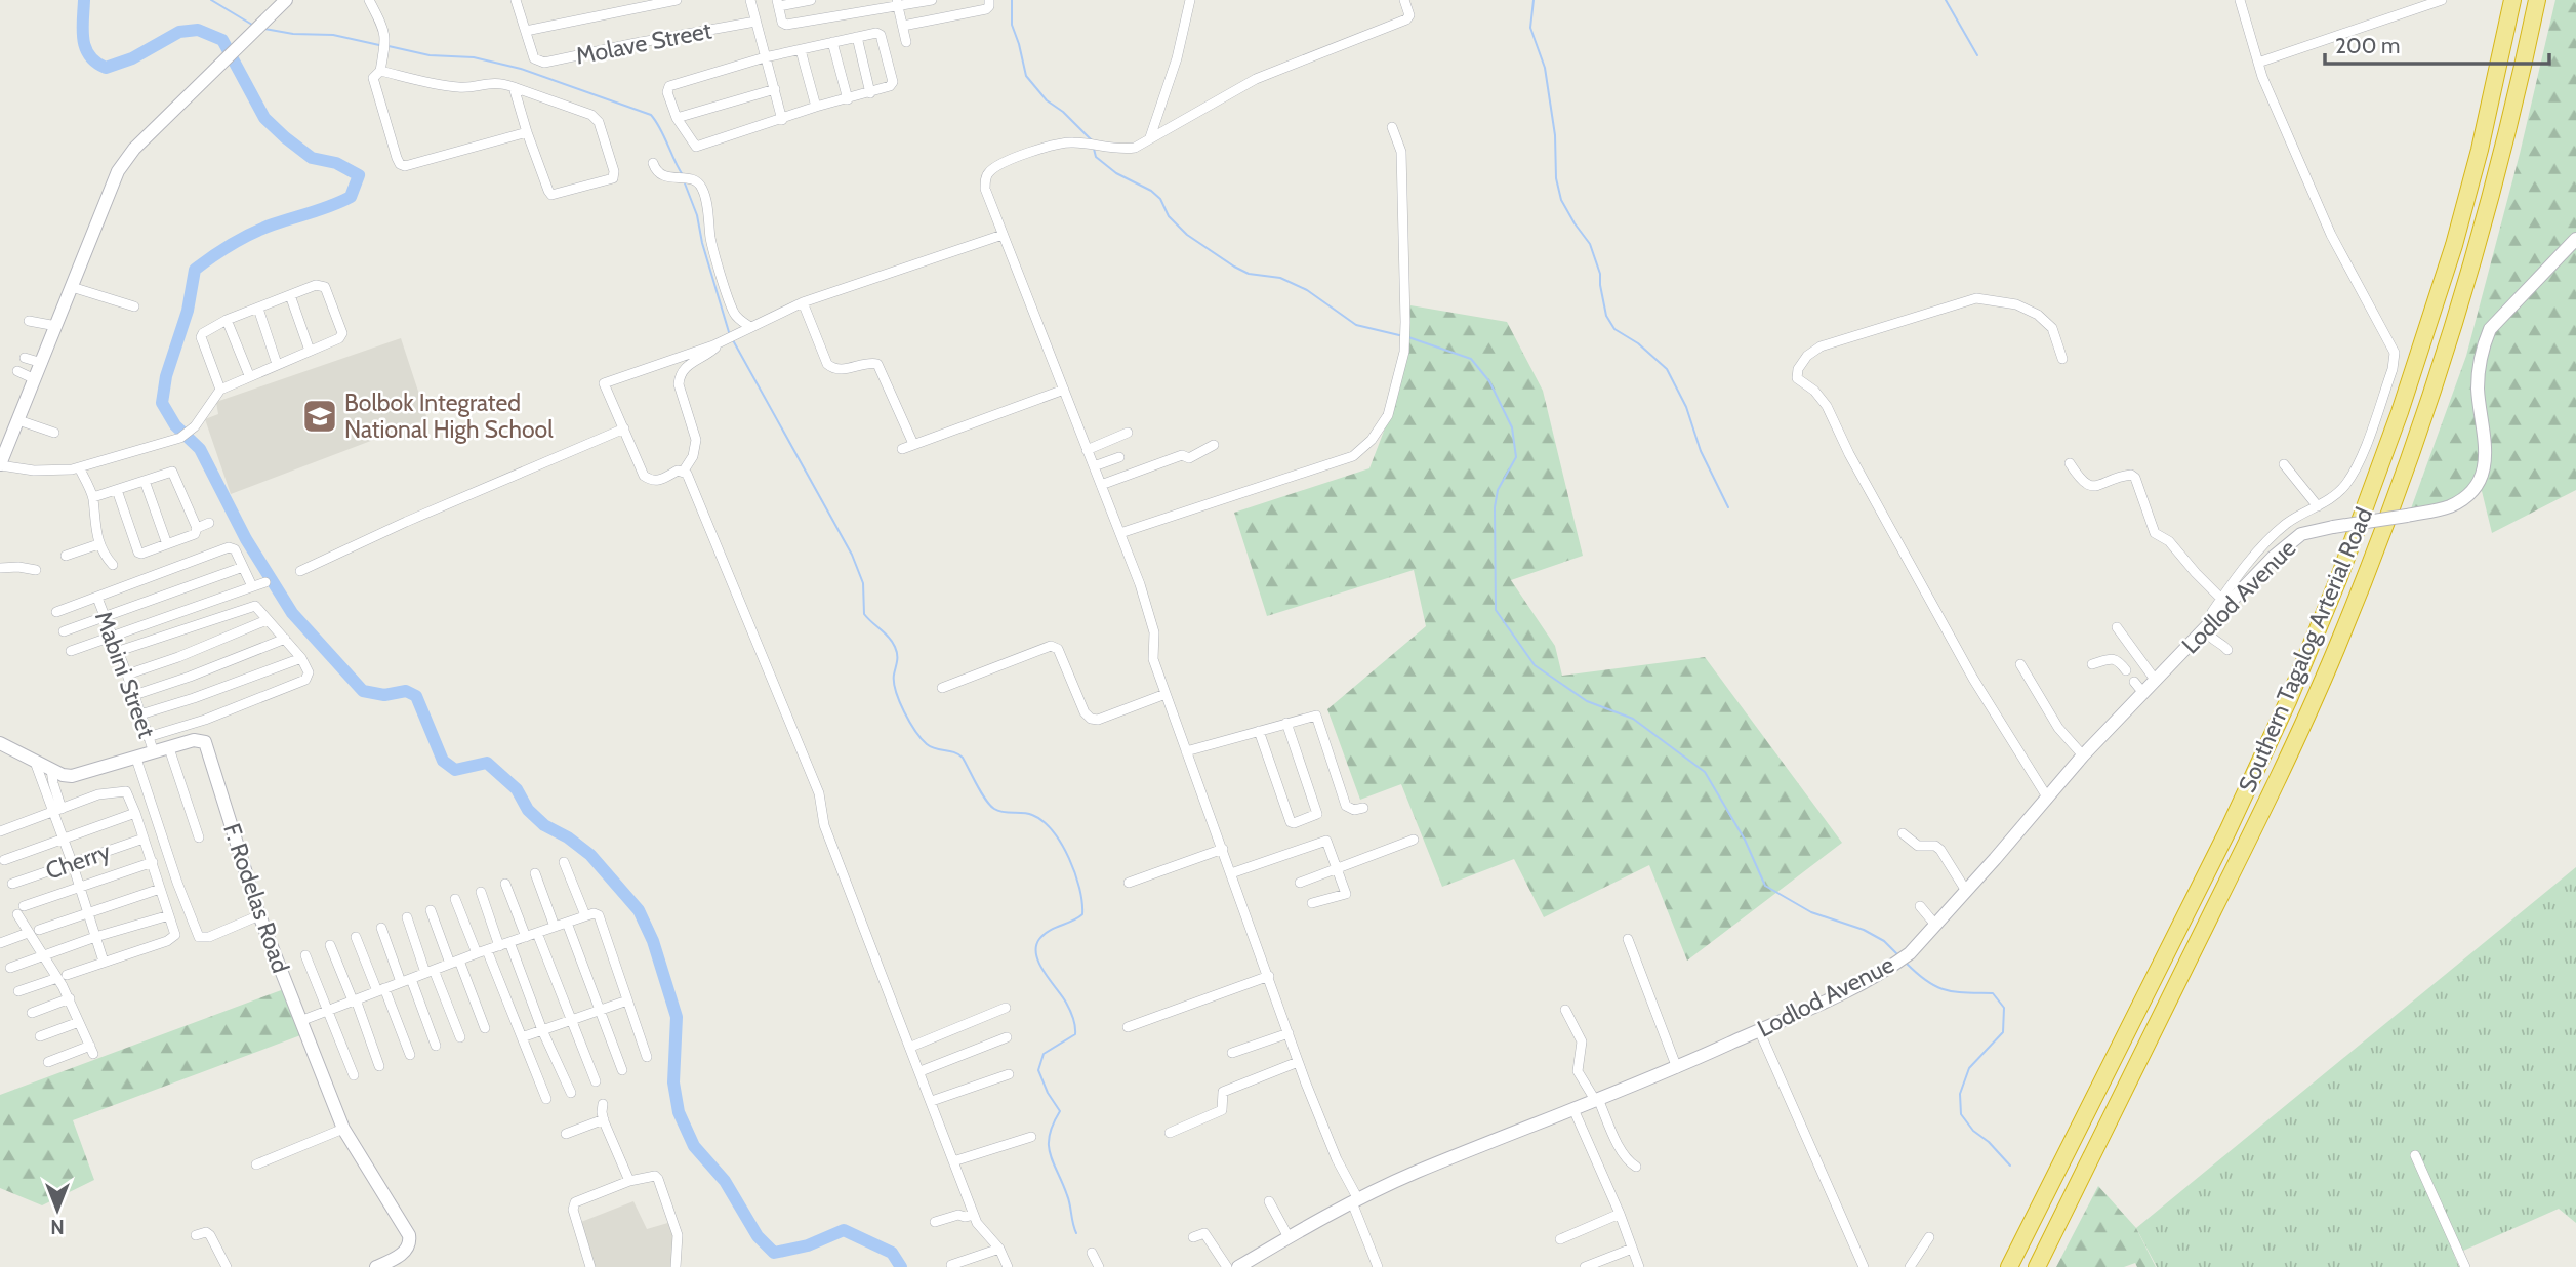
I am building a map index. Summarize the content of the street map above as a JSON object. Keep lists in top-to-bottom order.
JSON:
{
  "streets": {
    "highway": ["Southern Tagalog Arterial Road"],
    "main road": ["Lodlod Avenue", "F. Rodelas Road"],
    "street": ["Molave Street", "Mabini Street", "Cherry"]
  },
  "crossings": [
    ["Mabini Street", "F. Rodelas Road"]
  ],
  "places": {
    "school or university": ["Bolbok Integrated National High School"]
  },
  "scale_bar": "200 m",
  "north": "bottom"
}
